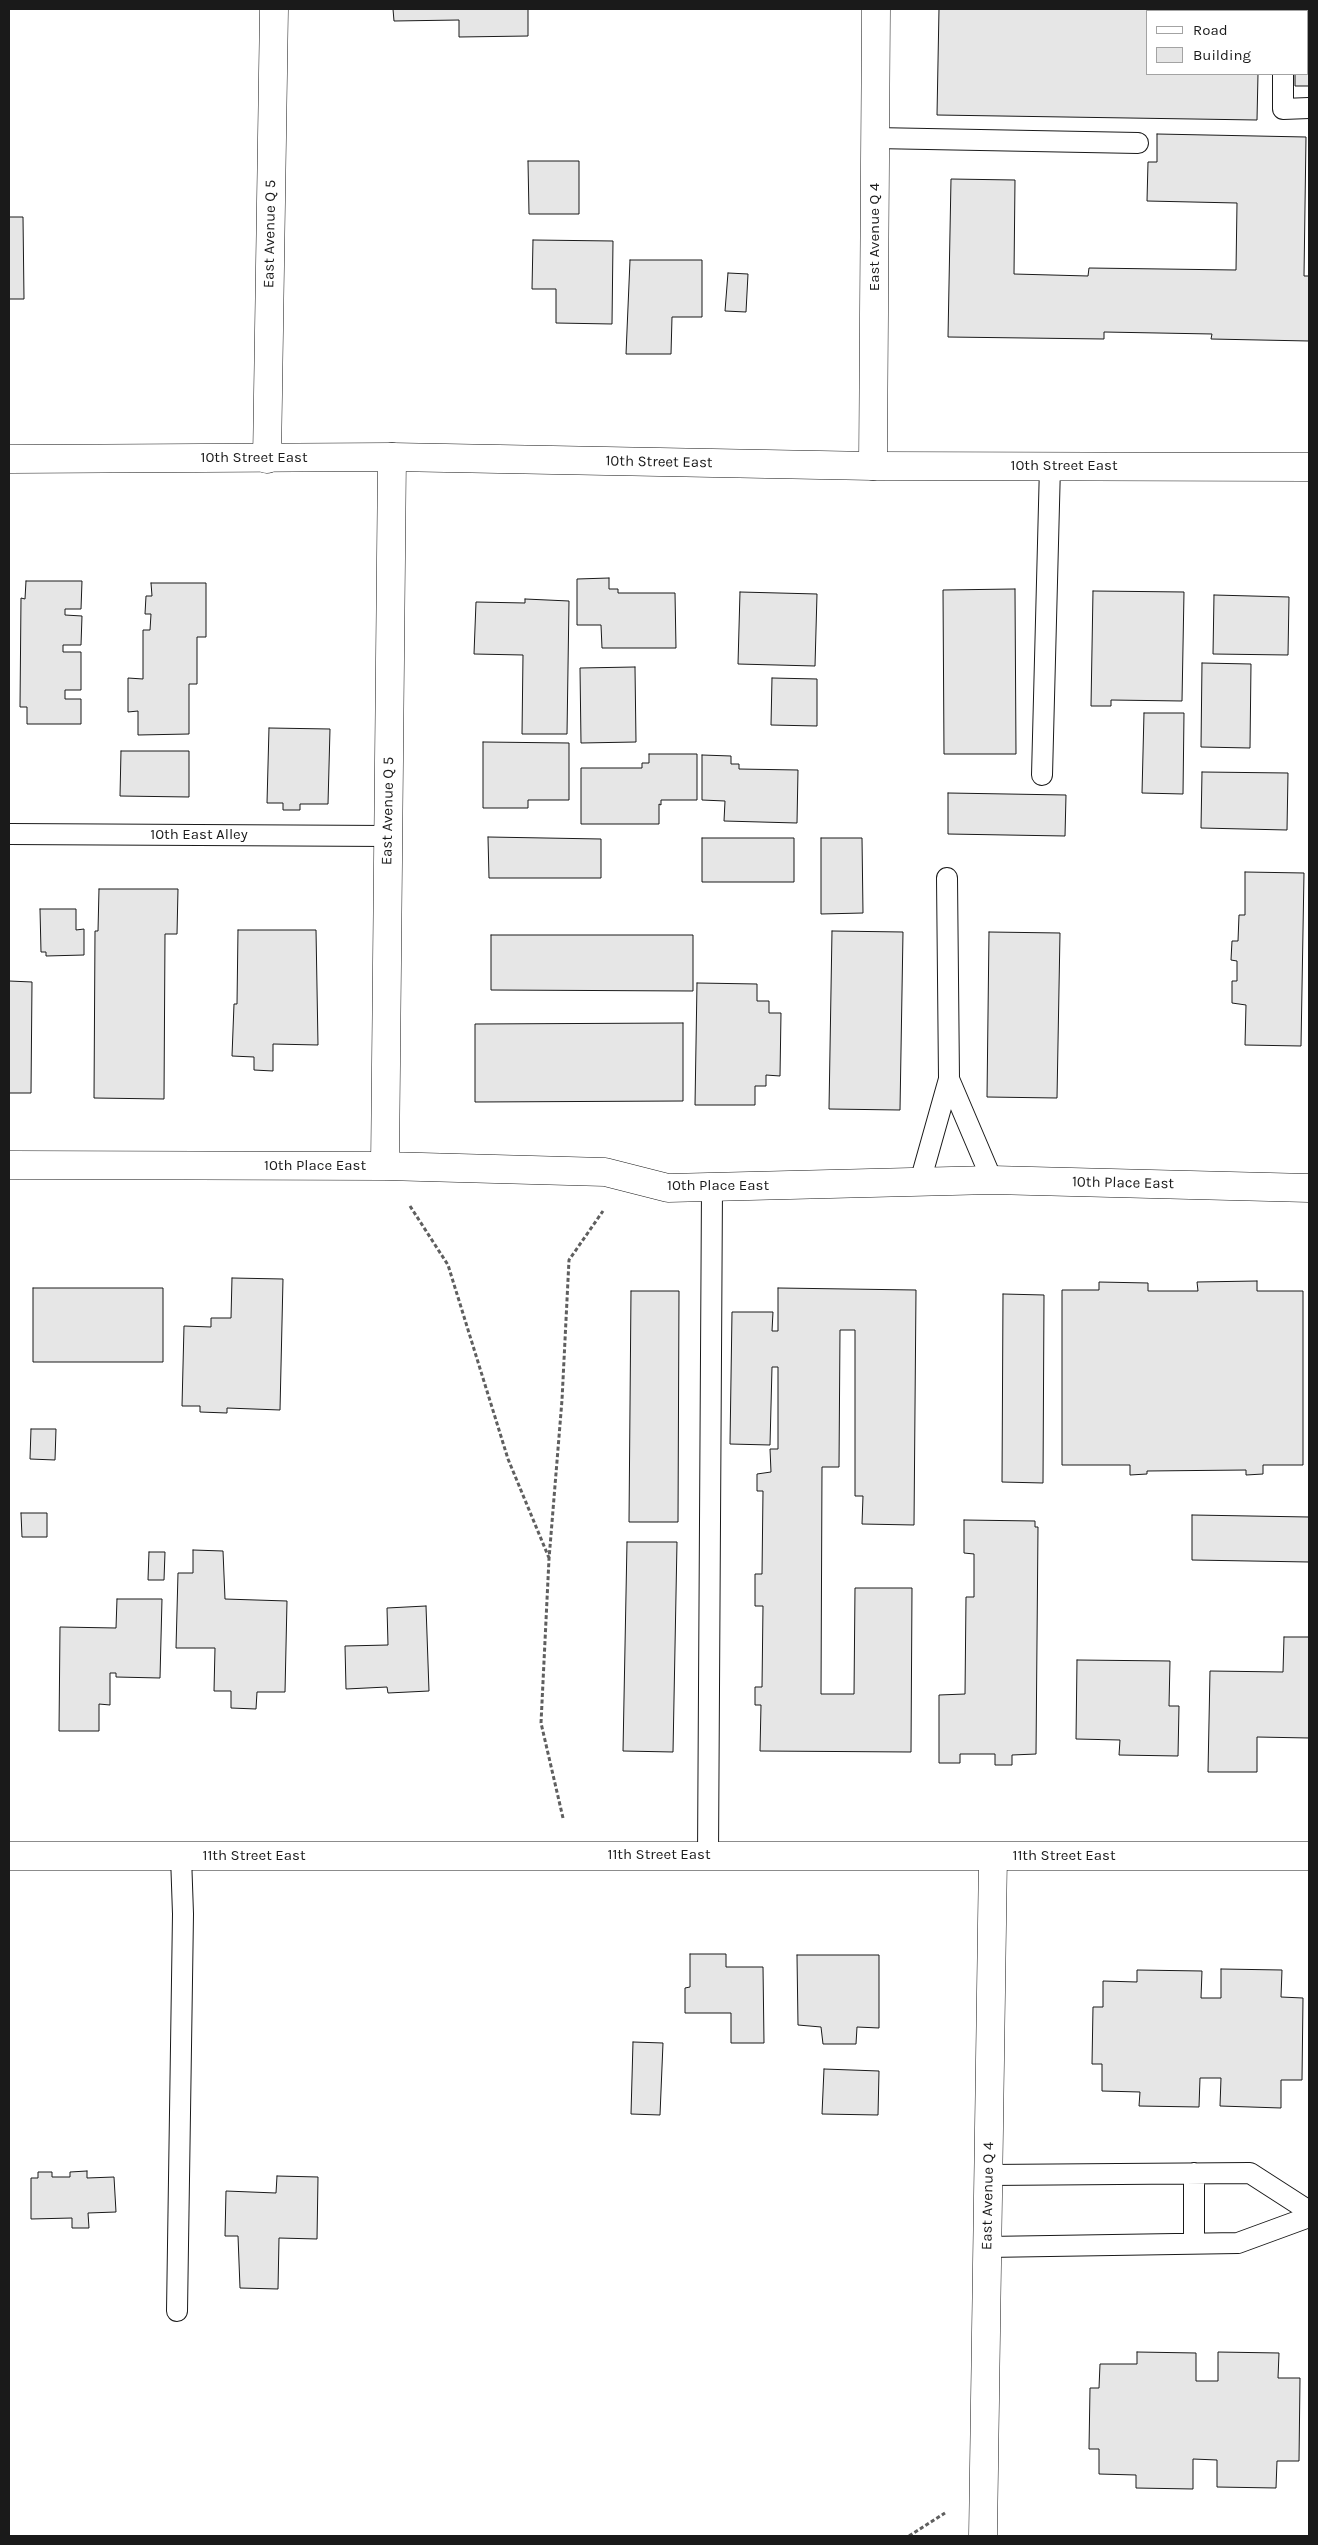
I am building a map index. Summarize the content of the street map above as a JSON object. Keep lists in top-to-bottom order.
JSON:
{
  "streets": {
    "street": [
      "East Avenue Q 5",
      "East Avenue Q 4",
      "10th Street East",
      "10th Place East",
      "11th Street East"
    ],
    "lane": ["10th East Alley"]
  },
  "crossings": [
    ["East Avenue Q 5", "10th Street East"],
    ["East Avenue Q 5", "10th East Alley"],
    ["East Avenue Q 5", "10th Place East"],
    ["East Avenue Q 4", "10th Street East"],
    ["East Avenue Q 4", "11th Street East"]
  ],
  "legend": ["Road", "Building"]
}
